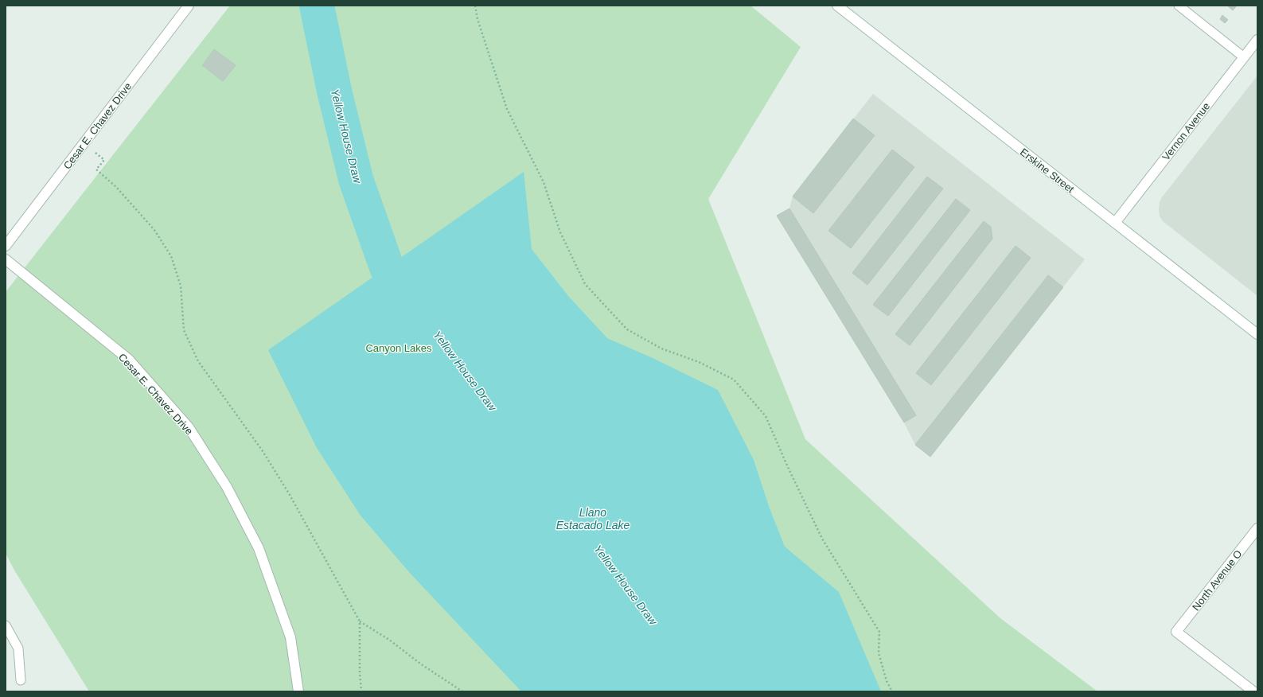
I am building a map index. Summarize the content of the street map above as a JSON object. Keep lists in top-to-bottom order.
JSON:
{
  "streets": {
    "street": [
      "Cesar E. Chavez Drive",
      "Vernon Avenue",
      "Erskine Street",
      "North Avenue O"
    ]
  },
  "crossings": [
    ["Vernon Avenue", "Erskine Street"]
  ],
  "water": ["Yellow House Draw", "Llano Estacado Lake"],
  "parks": ["Canyon Lakes"]
}
